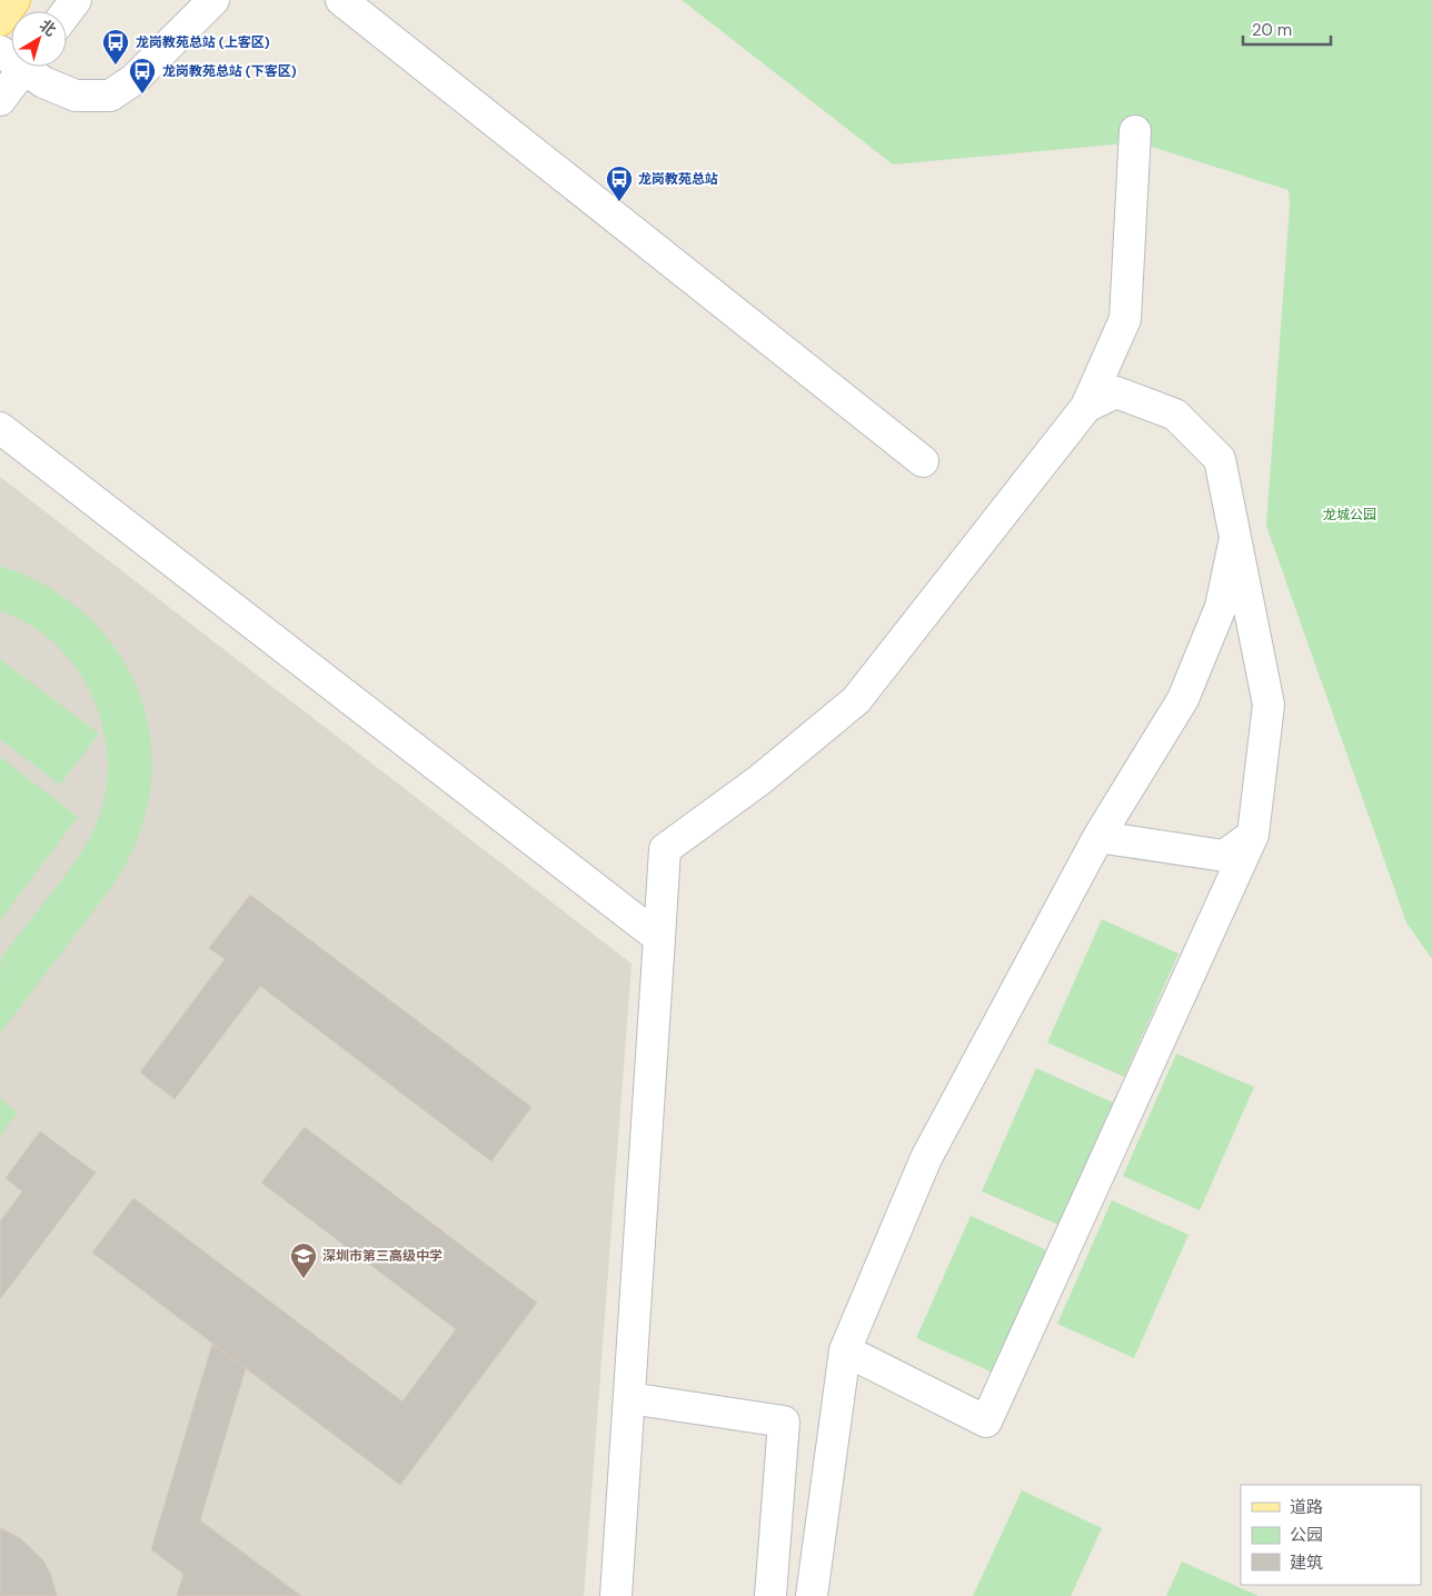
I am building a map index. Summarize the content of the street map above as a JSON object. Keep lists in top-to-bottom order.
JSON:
{
  "parks": ["龙城公园"],
  "places": {
    "bus stop": ["龙岗教苑总站 (上客区)", "龙岗教苑总站 (下客区)", "龙岗教苑总站"],
    "school or university": ["深圳市第三高级中学"]
  },
  "legend": ["道路", "公园", "建筑"],
  "scale_bar": "20 m",
  "north": "top right"
}
